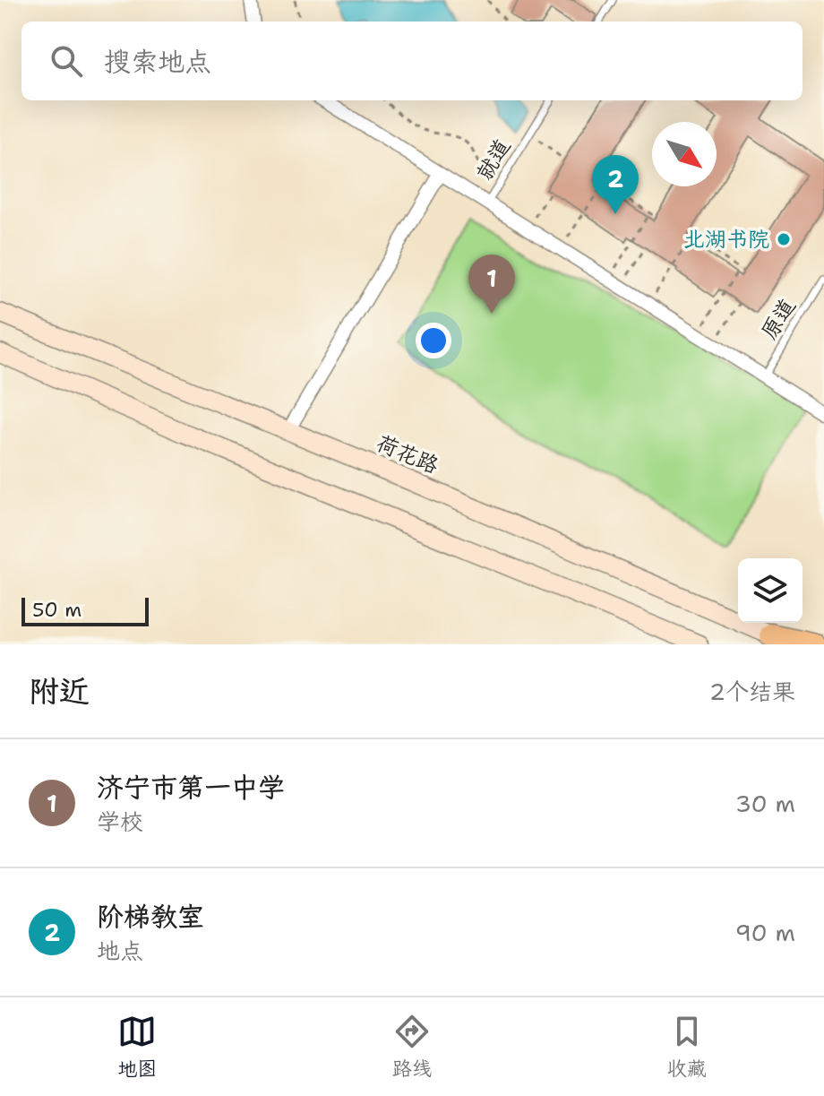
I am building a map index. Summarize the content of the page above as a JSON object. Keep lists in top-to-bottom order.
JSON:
{
  "streets": {
    "main road": ["荷花路"],
    "lane": ["就道", "原道"]
  },
  "places": ["北湖书院"],
  "scale_bar": "50 m",
  "north": "bottom right",
  "page": {
    "search": "搜索地点",
    "pins": ["2", "1"],
    "scale": "50 m",
    "heading": ["附近", "2个结果"],
    "list": [
      {
        "mark": "1",
        "name": "济宁市第一中学",
        "note": "学校",
        "value": "30 m"
      },
      {
        "mark": "2",
        "name": "阶梯教室",
        "note": "地点",
        "value": "90 m"
      }
    ],
    "nav": ["地图", "路线", "收藏"]
  }
}
